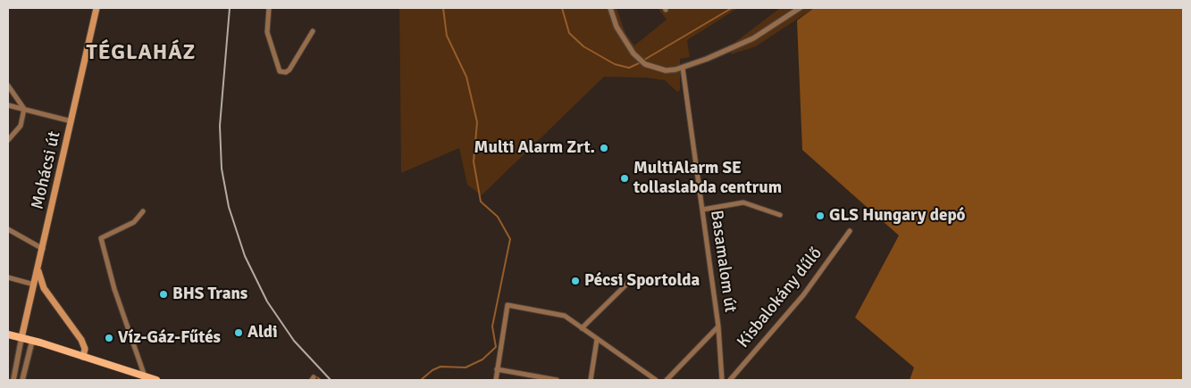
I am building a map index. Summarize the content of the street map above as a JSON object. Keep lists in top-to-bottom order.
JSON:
{
  "streets": {
    "main road": ["Mohácsi út"],
    "street": ["Basamalom út", "Kisbalokány dűlő"]
  },
  "districts": ["TÉGLAHÁZ"],
  "places": [
    "Multi Alarm Zrt.",
    "MultiAlarm SE tollaslabda centrum",
    "GLS Hungary depó",
    "Pécsi Sportolda",
    "BHS Trans",
    "Aldi",
    "Víz-Gáz-Fűtés"
  ]
}
